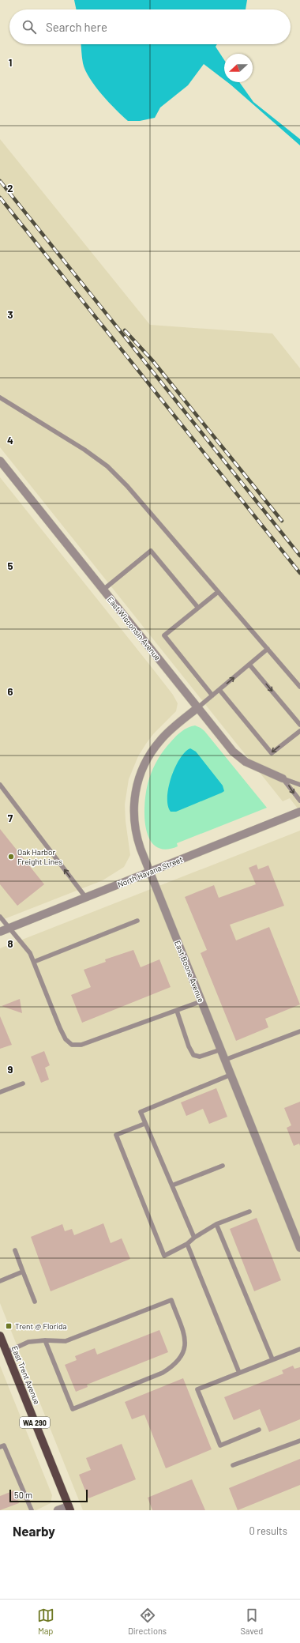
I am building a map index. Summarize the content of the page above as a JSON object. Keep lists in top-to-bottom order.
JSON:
{
  "streets": {
    "main road": ["East Trent Avenue", "WA 290"],
    "street": ["East Wisconsin Avenue", "North Havana Street", "East Boone Avenue"]
  },
  "crossings": [
    ["East Wisconsin Avenue", "East Boone Avenue"],
    ["North Havana Street", "East Boone Avenue"]
  ],
  "places": {
    "other": ["Oak Harbor Freight Lines"],
    "transit": ["Trent @ Florida"]
  },
  "scale_bar": "50 m",
  "north": "left",
  "page": {
    "search": "Search here",
    "scale": "50 m",
    "heading": ["Nearby", "0 results"],
    "nav": ["Map", "Directions", "Saved"]
  },
  "grid": {
    "rows": [
      "1",
      "2",
      "3",
      "4",
      "5",
      "6",
      "7",
      "8",
      "9"
    ]
  }
}
